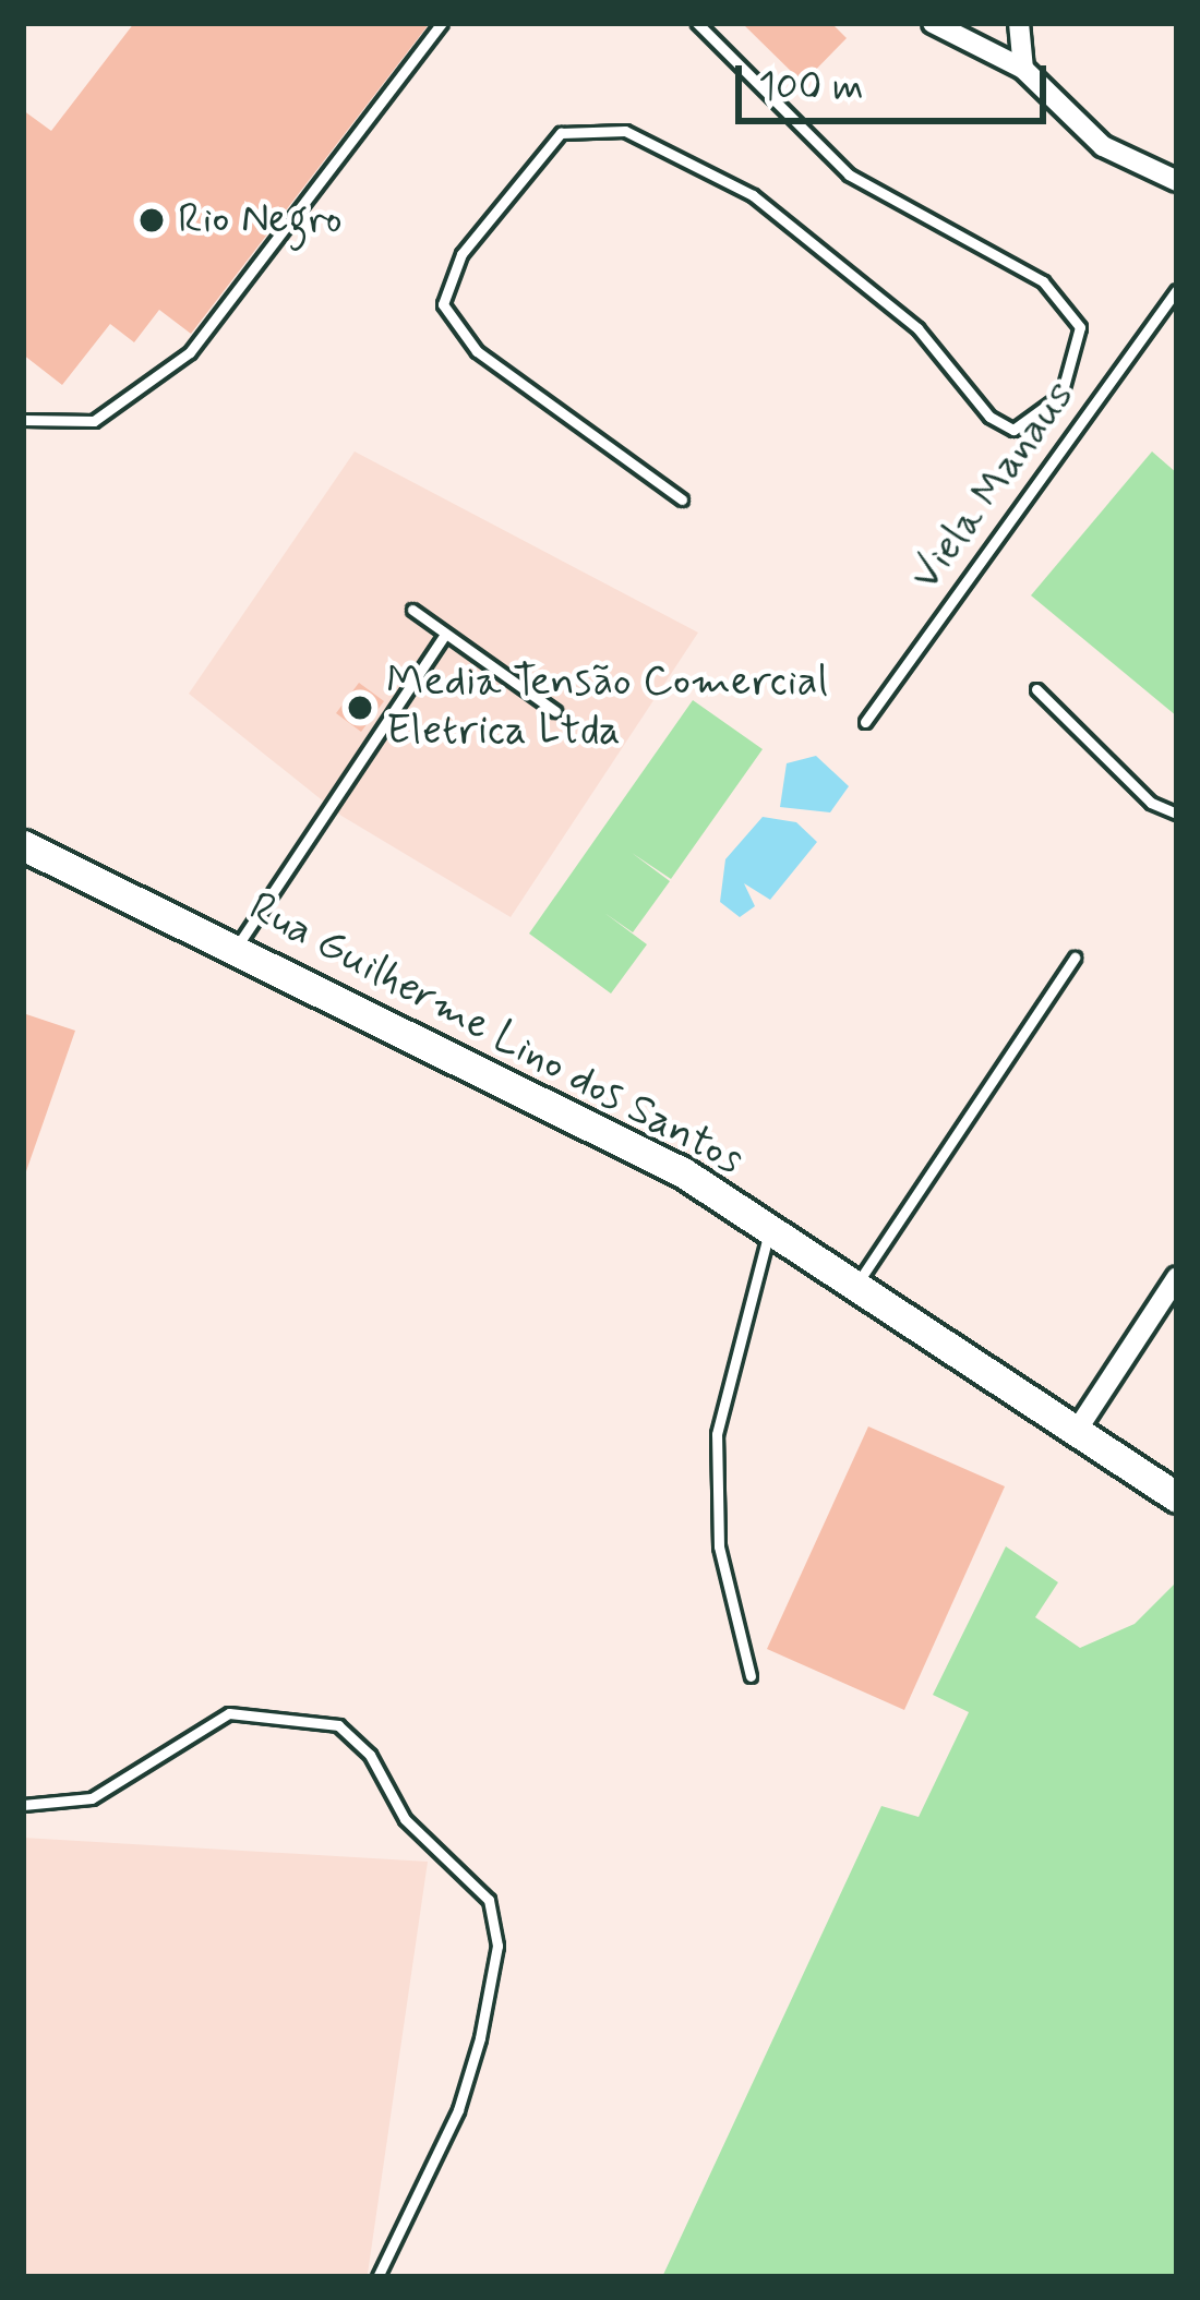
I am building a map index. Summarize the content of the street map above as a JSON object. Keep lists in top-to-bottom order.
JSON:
{
  "streets": {
    "street": ["Rua Guilherme Lino dos Santos"],
    "lane": ["Viela Manaus"]
  },
  "places": ["Rio Negro", "Media Tensão Comercial Eletrica Ltda"],
  "scale_bar": "100 m"
}
